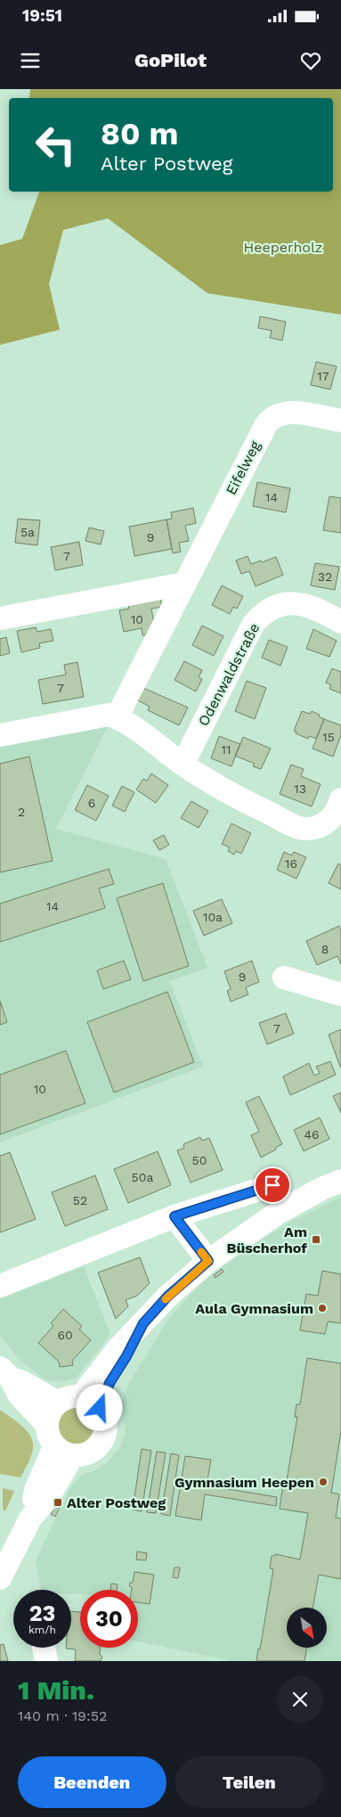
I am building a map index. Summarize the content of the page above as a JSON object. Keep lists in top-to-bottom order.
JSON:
{
  "streets": {
    "street": ["Eifelweg", "Odenwaldstraße"]
  },
  "parks": ["Heeperholz"],
  "places": {
    "transit": ["Am Büscherhof", "Alter Postweg"],
    "other": ["Aula Gymnasium", "Gymnasium Heepen"]
  },
  "house_numbers": [
    "17",
    "14",
    "5a",
    "9",
    "7",
    "32",
    "10",
    "7",
    "15",
    "11",
    "13",
    "6",
    "2",
    "16",
    "14",
    "10a",
    "8",
    "9",
    "7",
    "10",
    "46",
    "50",
    "50a",
    "52",
    "60"
  ],
  "north": "bottom right",
  "page": {
    "status": "19:51",
    "header": "GoPilot",
    "turn": ["80 m", "Alter Postweg"],
    "speed": "23 km/h",
    "limit": "30",
    "heading": ["1 Min.", "140 m · 19:52"],
    "buttons": ["Beenden", "Teilen"]
  }
}
